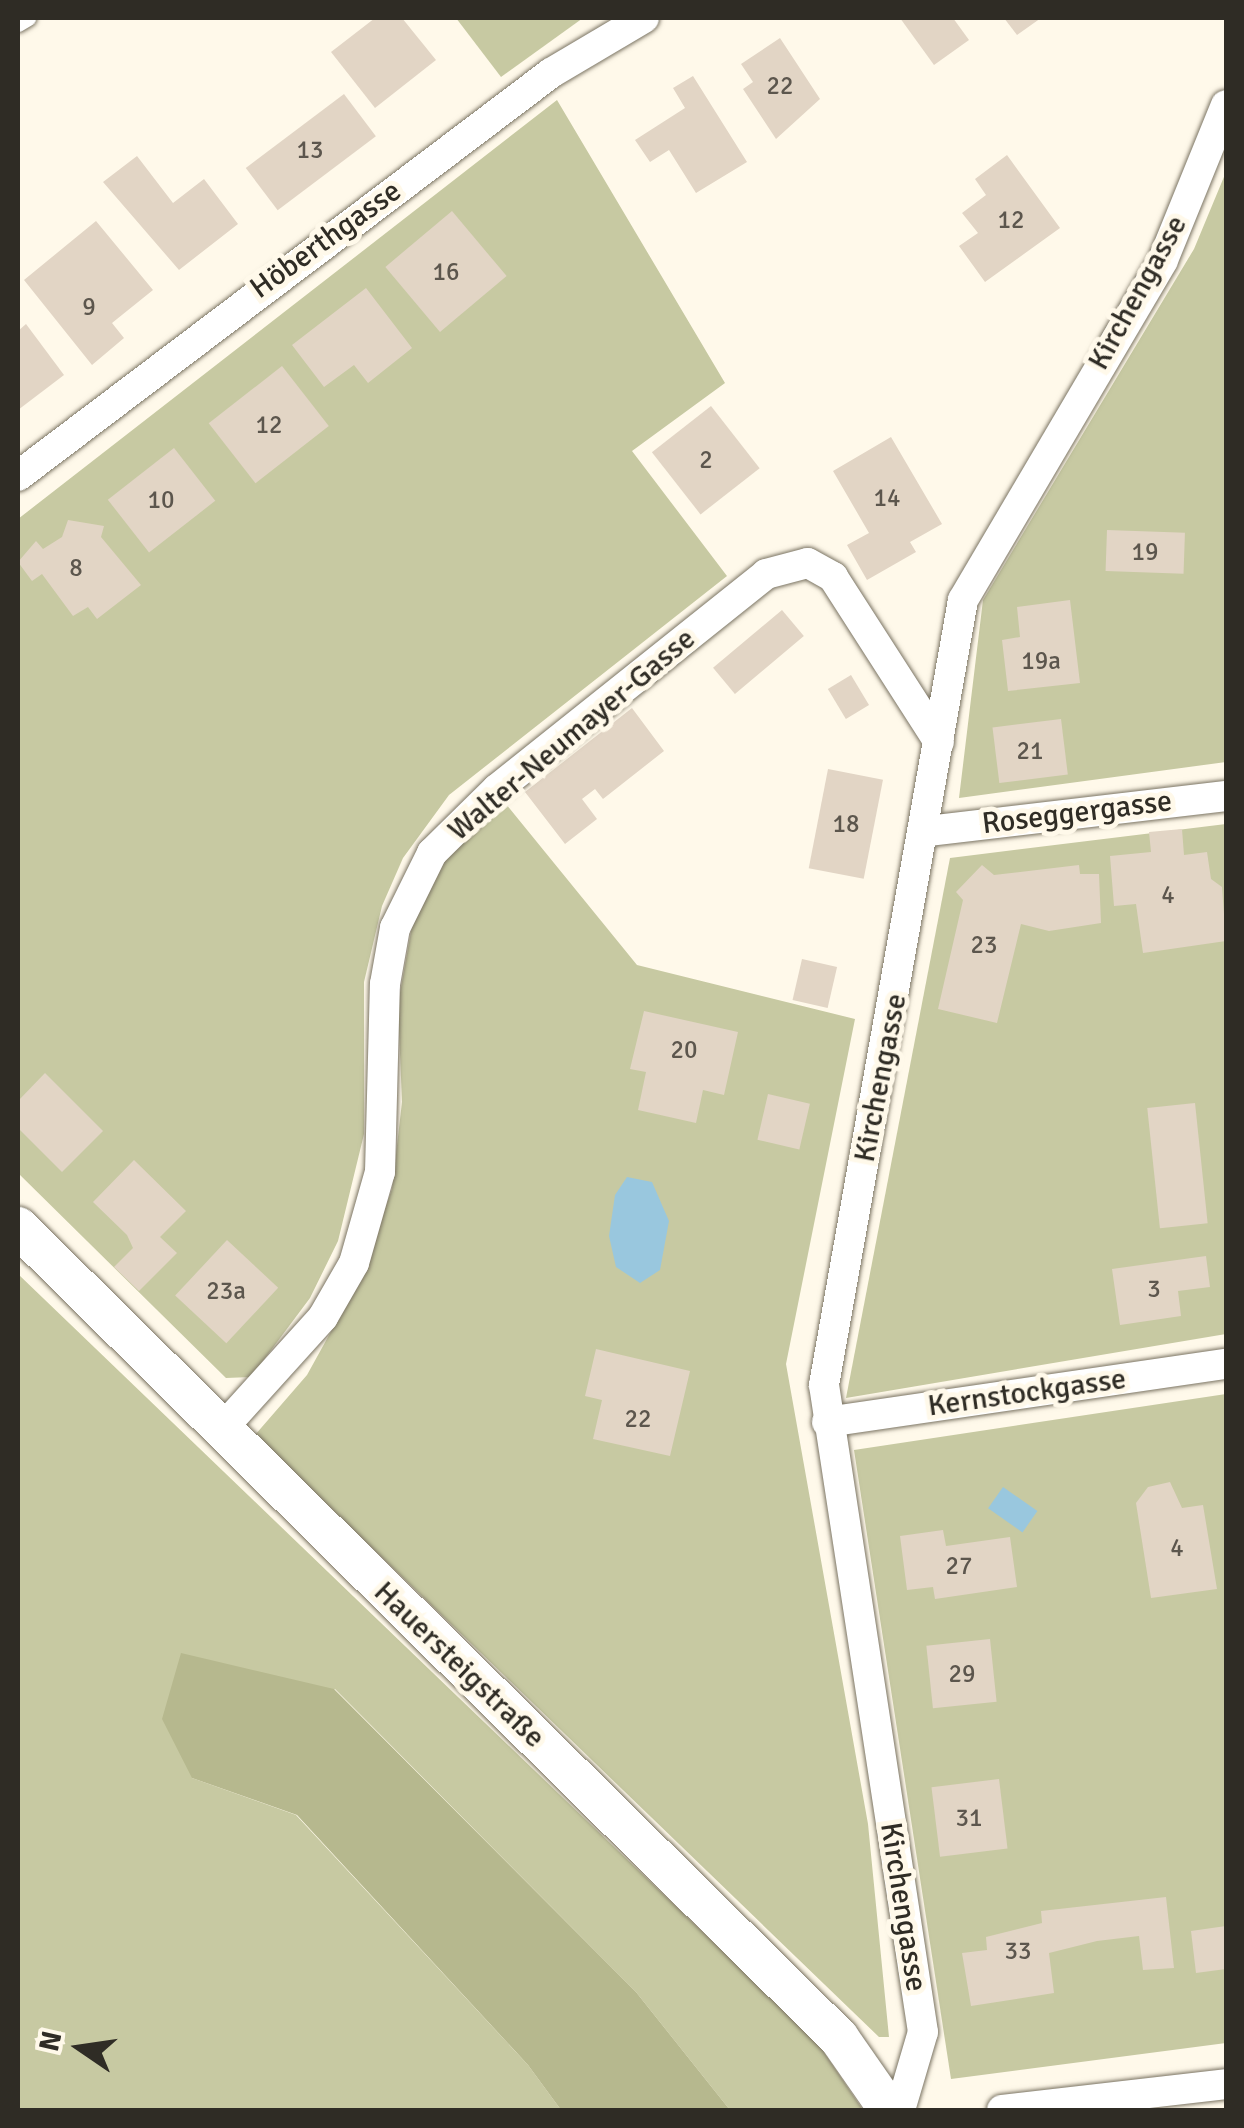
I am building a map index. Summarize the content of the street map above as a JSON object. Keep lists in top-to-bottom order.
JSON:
{
  "streets": {
    "street": [
      "Höberthgasse",
      "Kirchengasse",
      "Walter-Neumayer-Gasse",
      "Roseggergasse",
      "Kernstockgasse",
      "Hauersteigstraße"
    ]
  },
  "crossings": [
    ["Kirchengasse", "Walter-Neumayer-Gasse"],
    ["Kirchengasse", "Roseggergasse"],
    ["Kirchengasse", "Kernstockgasse"],
    ["Walter-Neumayer-Gasse", "Hauersteigstraße"]
  ],
  "house_numbers": [
    "22",
    "13",
    "12",
    "16",
    "9",
    "12",
    "2",
    "14",
    "10",
    "19",
    "8",
    "19a",
    "21",
    "18",
    "4",
    "23",
    "20",
    "3",
    "23a",
    "22",
    "4",
    "27",
    "29",
    "31",
    "33"
  ],
  "north": "left"
}
